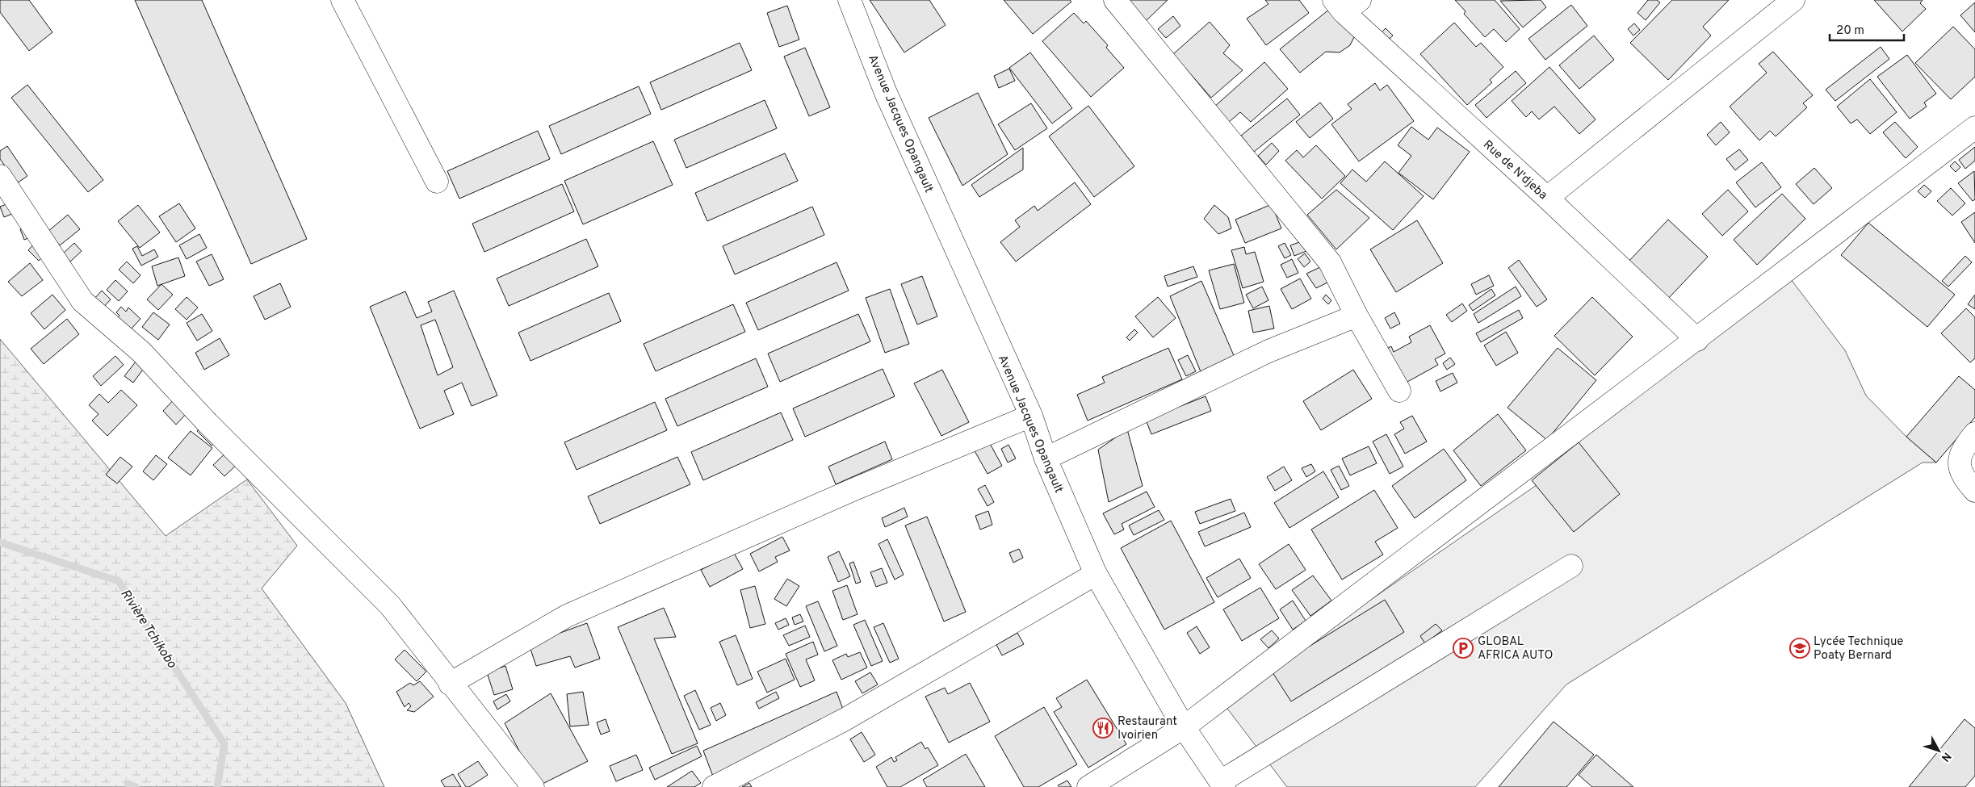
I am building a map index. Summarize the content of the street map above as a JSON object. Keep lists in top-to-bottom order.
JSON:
{
  "streets": {
    "main road": ["Avenue Jacques Opangault", "Rue de N'djeba"]
  },
  "water": ["Rivière Tchikobo"],
  "places": {
    "parking": ["GLOBAL AFRICA AUTO"],
    "school or university": ["Lycée Technique Poaty Bernard"],
    "restaurant": ["Restaurant Ivoirien"]
  },
  "scale_bar": "20 m",
  "north": "bottom right"
}
